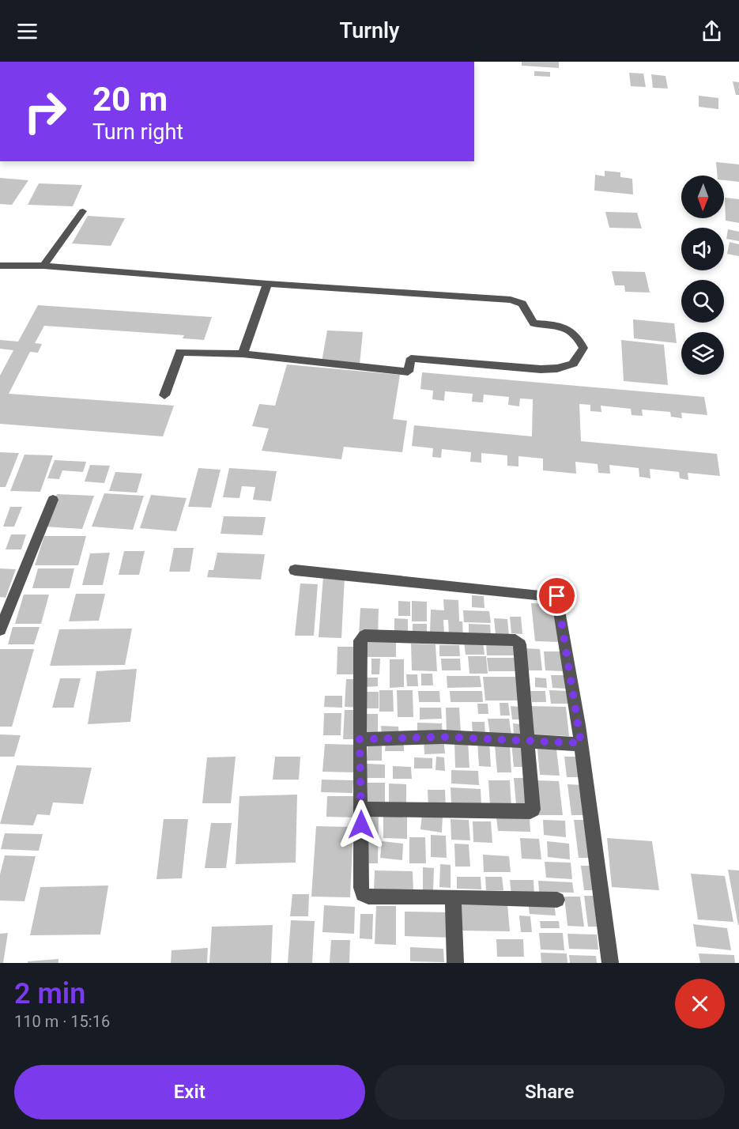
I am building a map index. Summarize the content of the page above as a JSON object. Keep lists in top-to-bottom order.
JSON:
{
  "north": "bottom",
  "page": {
    "header": "Turnly",
    "turn": ["20 m", "Turn right"],
    "heading": ["2 min", "110 m · 15:16"],
    "buttons": ["Exit", "Share"]
  }
}
